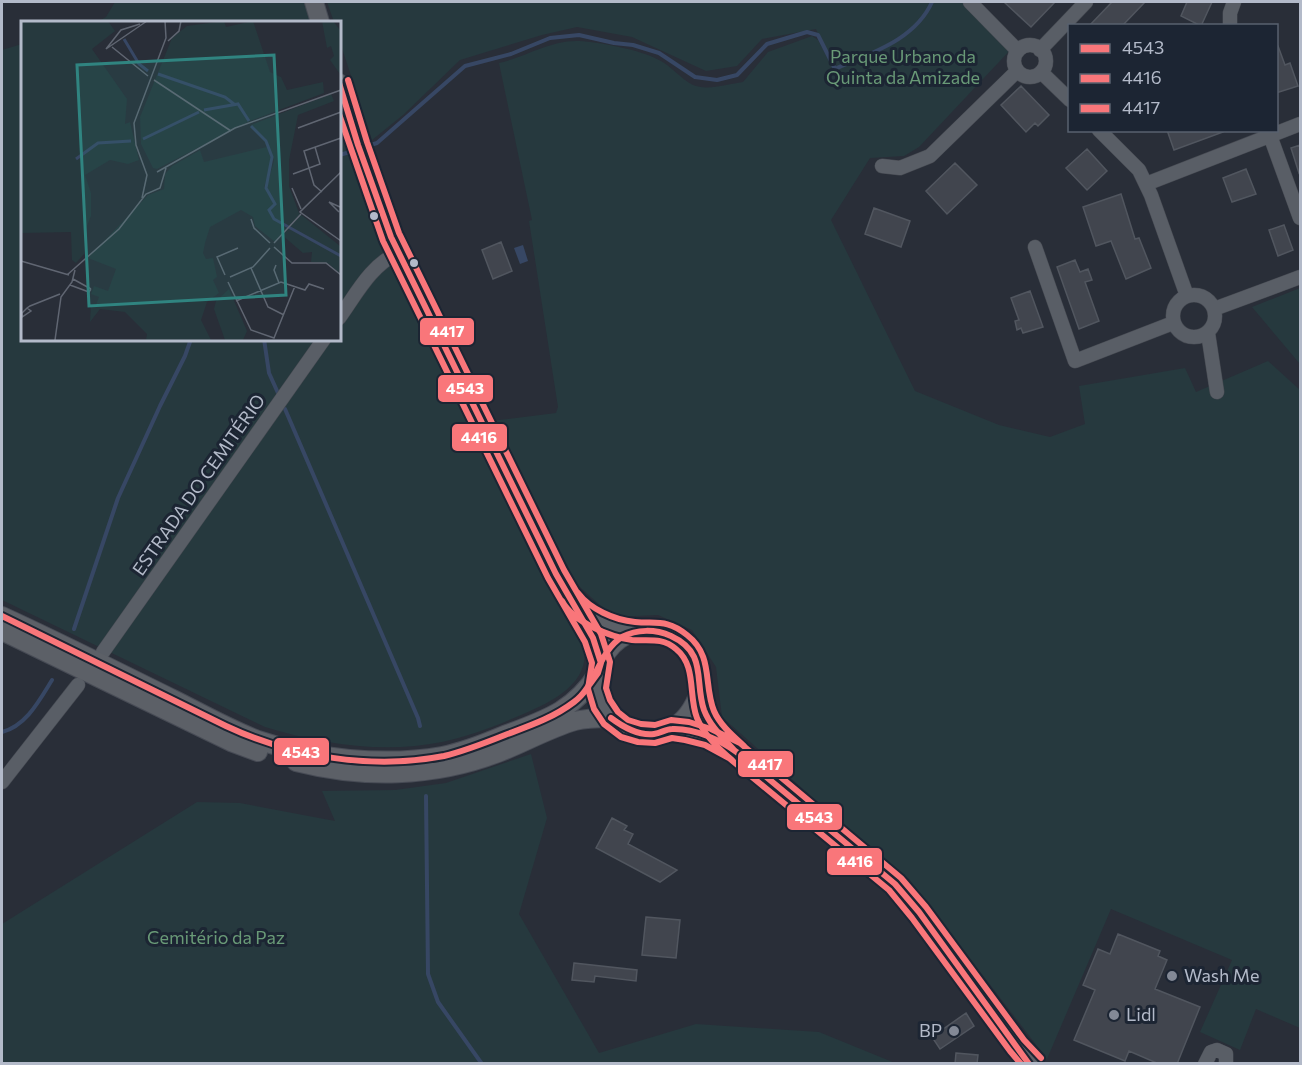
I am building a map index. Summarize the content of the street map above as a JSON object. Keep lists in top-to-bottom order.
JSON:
{
  "streets": {
    "street": ["ESTRADA DO CEMITÉRIO"]
  },
  "parks": ["Parque Urbano da Quinta da Amizade", "Cemitério da Paz"],
  "places": ["Wash Me", "Lidl", "BP"],
  "lines": ["transit line 4417", "transit line 4543", "transit line 4416"],
  "legend": ["4543", "4416", "4417"]
}
